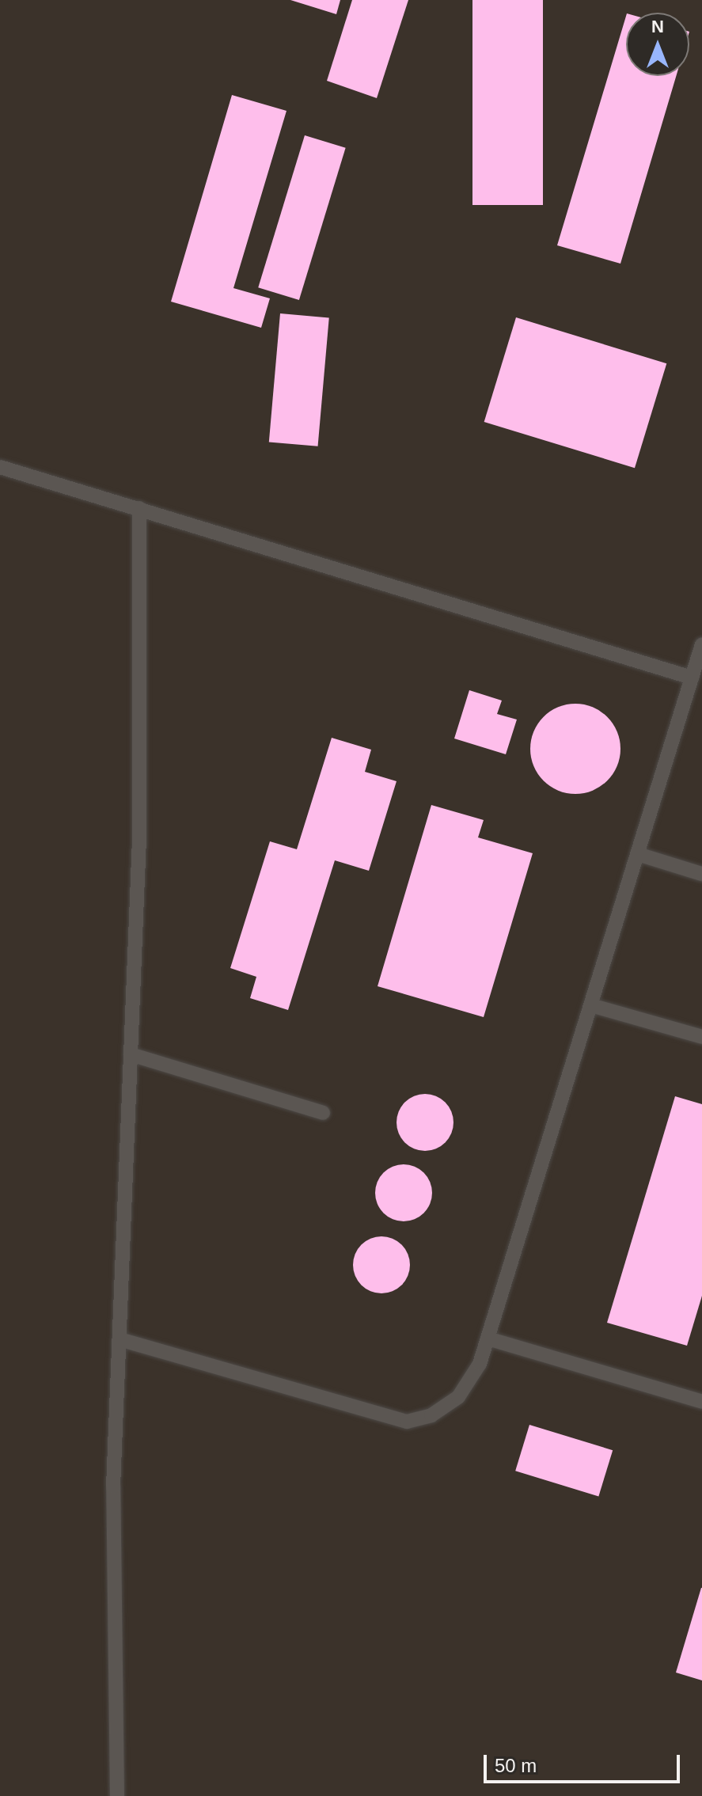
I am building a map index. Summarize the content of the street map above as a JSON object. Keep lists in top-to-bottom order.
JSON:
{
  "scale_bar": "50 m",
  "north": "top"
}
